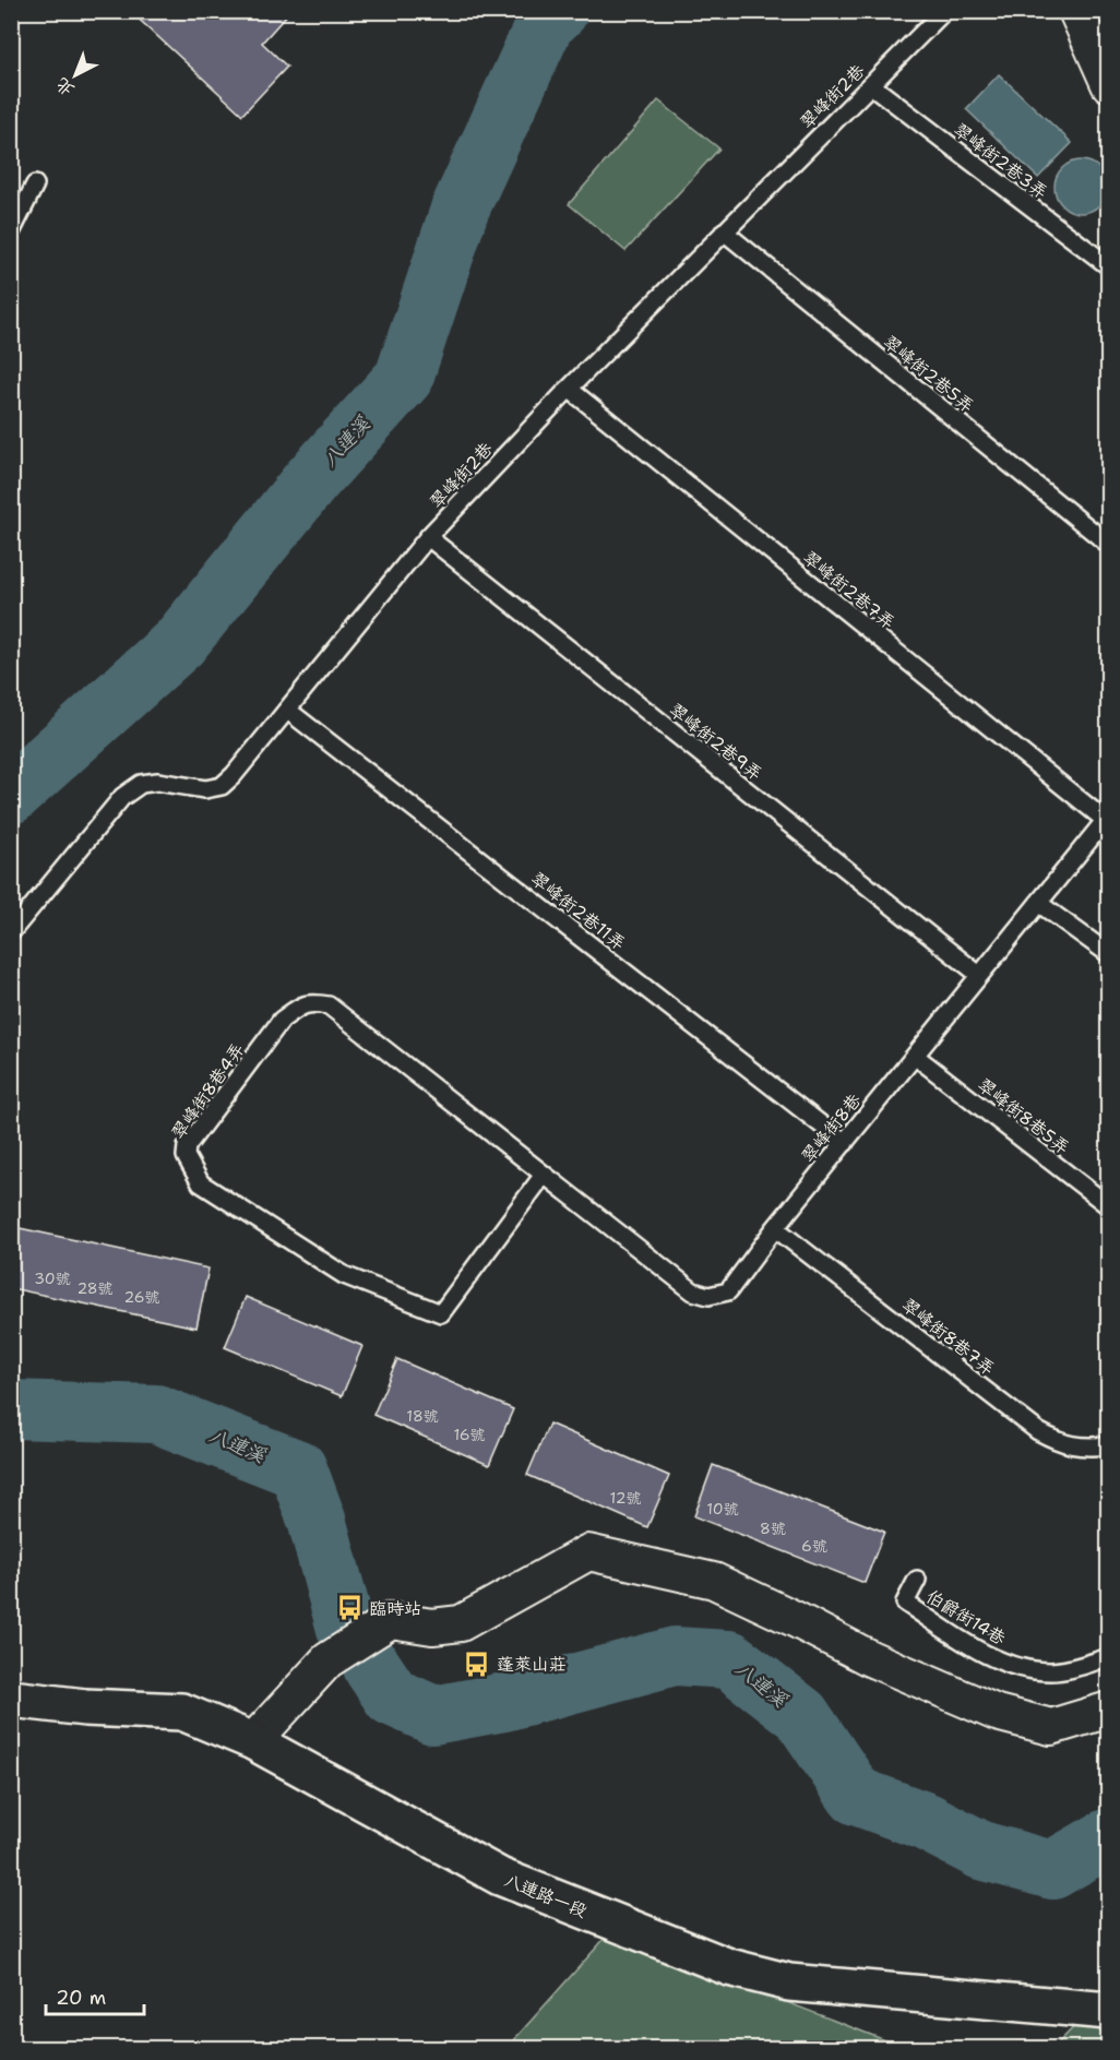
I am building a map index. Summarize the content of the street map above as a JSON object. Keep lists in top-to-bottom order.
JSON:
{
  "streets": {
    "street": ["八連路一段"],
    "lane": [
      "翠峰街2巷",
      "翠峰街2巷3弄",
      "翠峰街2巷5弄",
      "翠峰街2巷7弄",
      "翠峰街2巷9弄",
      "翠峰街2巷11弄",
      "翠峰街8巷4弄",
      "翠峰街8巷5弄",
      "翠峰街8巷",
      "翠峰街8巷7弄",
      "伯爵街14巷"
    ]
  },
  "crossings": [
    ["翠峰街2巷", "翠峰街2巷3弄"],
    ["翠峰街2巷", "翠峰街2巷5弄"],
    ["翠峰街2巷", "翠峰街2巷7弄"],
    ["翠峰街2巷", "翠峰街2巷9弄"],
    ["翠峰街2巷", "翠峰街2巷11弄"],
    ["翠峰街2巷7弄", "翠峰街8巷"],
    ["翠峰街2巷9弄", "翠峰街8巷"],
    ["翠峰街2巷11弄", "翠峰街8巷"],
    ["翠峰街8巷4弄", "翠峰街8巷"],
    ["翠峰街8巷5弄", "翠峰街8巷"],
    ["翠峰街8巷", "翠峰街8巷7弄"]
  ],
  "water": ["八連溪"],
  "places": {
    "bus stop": ["臨時站", "蓬萊山莊"]
  },
  "house_numbers": [
    "30號",
    "28號",
    "26號",
    "18號",
    "16號",
    "12號",
    "10號",
    "8號",
    "6號"
  ],
  "scale_bar": "20 m",
  "north": "bottom left"
}
